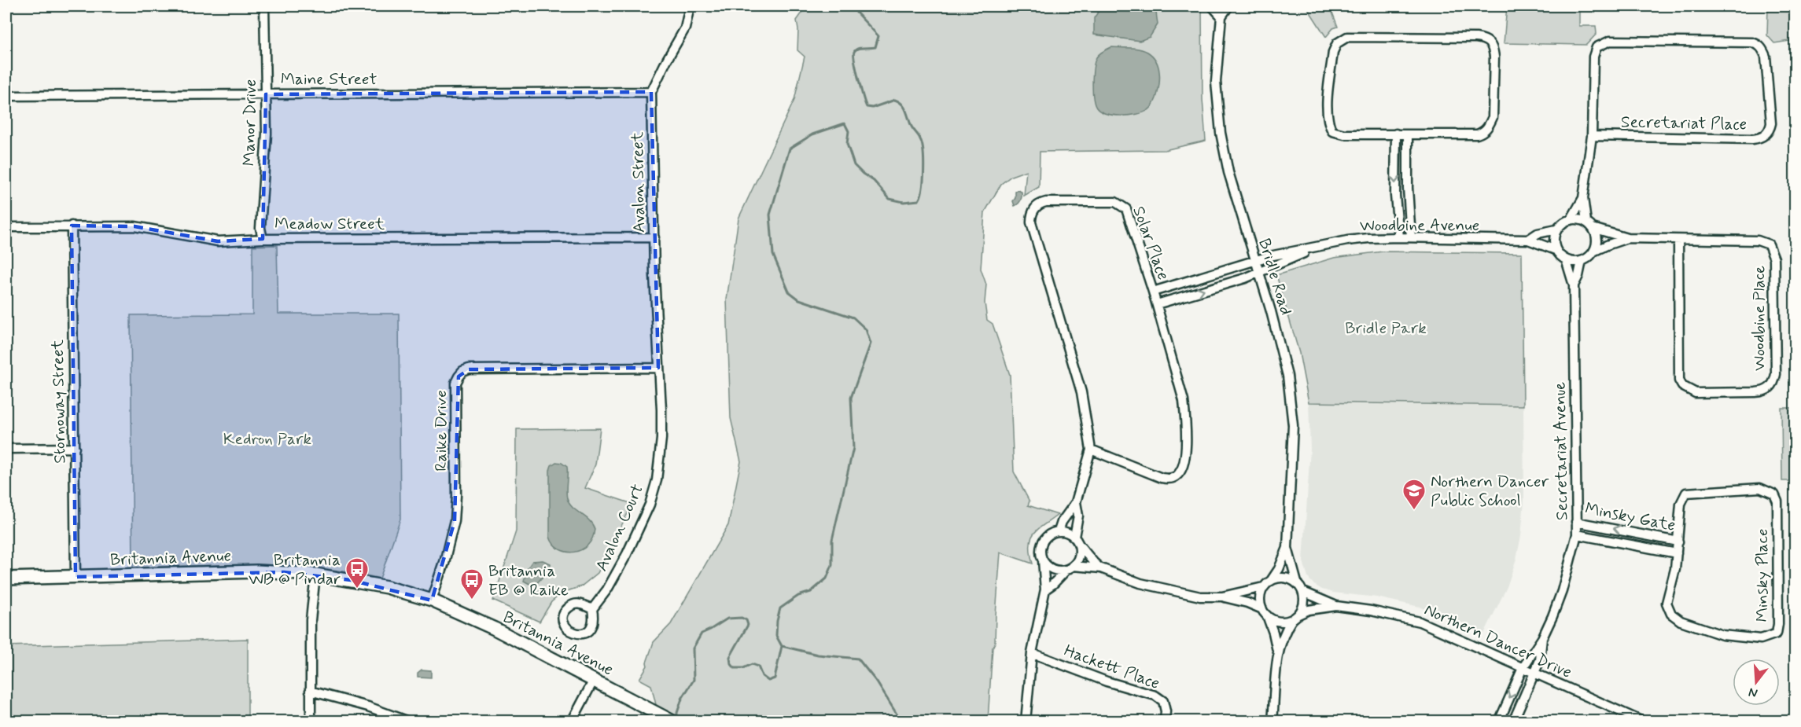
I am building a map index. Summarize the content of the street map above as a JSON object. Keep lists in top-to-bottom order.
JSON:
{
  "streets": {
    "street": [
      "Maine Street",
      "Manor Drive",
      "Secretariat Place",
      "Avalon Street",
      "Meadow Street",
      "Woodbine Avenue",
      "Solar Place",
      "Bridle Road",
      "Woodbine Place",
      "Stornoway Street",
      "Raike Drive",
      "Secretariat Avenue",
      "Minsky Gate",
      "Avalon Court",
      "Britannia Avenue",
      "Minsky Place",
      "Northern Dancer Drive",
      "Hackett Place"
    ]
  },
  "crossings": [
    ["Maine Street", "Manor Drive"],
    ["Maine Street", "Avalon Street"],
    ["Manor Drive", "Meadow Street"],
    ["Secretariat Place", "Woodbine Avenue"],
    ["Secretariat Place", "Woodbine Place"],
    ["Secretariat Place", "Secretariat Avenue"],
    ["Avalon Street", "Meadow Street"],
    ["Avalon Street", "Raike Drive"],
    ["Avalon Street", "Avalon Court"],
    ["Meadow Street", "Stornoway Street"],
    ["Woodbine Avenue", "Solar Place"],
    ["Woodbine Avenue", "Bridle Road"],
    ["Woodbine Avenue", "Woodbine Place"],
    ["Woodbine Avenue", "Secretariat Avenue"],
    ["Bridle Road", "Northern Dancer Drive"],
    ["Woodbine Place", "Secretariat Avenue"],
    ["Stornoway Street", "Britannia Avenue"],
    ["Raike Drive", "Avalon Court"],
    ["Raike Drive", "Britannia Avenue"],
    ["Secretariat Avenue", "Minsky Gate"],
    ["Secretariat Avenue", "Northern Dancer Drive"],
    ["Minsky Gate", "Minsky Place"]
  ],
  "parks": ["Bridle Park", "Kedron Park"],
  "places": {
    "school or university": ["Northern Dancer Public School"],
    "bus stop": ["Britannia WB @ Pindar", "Britannia EB @ Raike"]
  },
  "north": "bottom"
}
